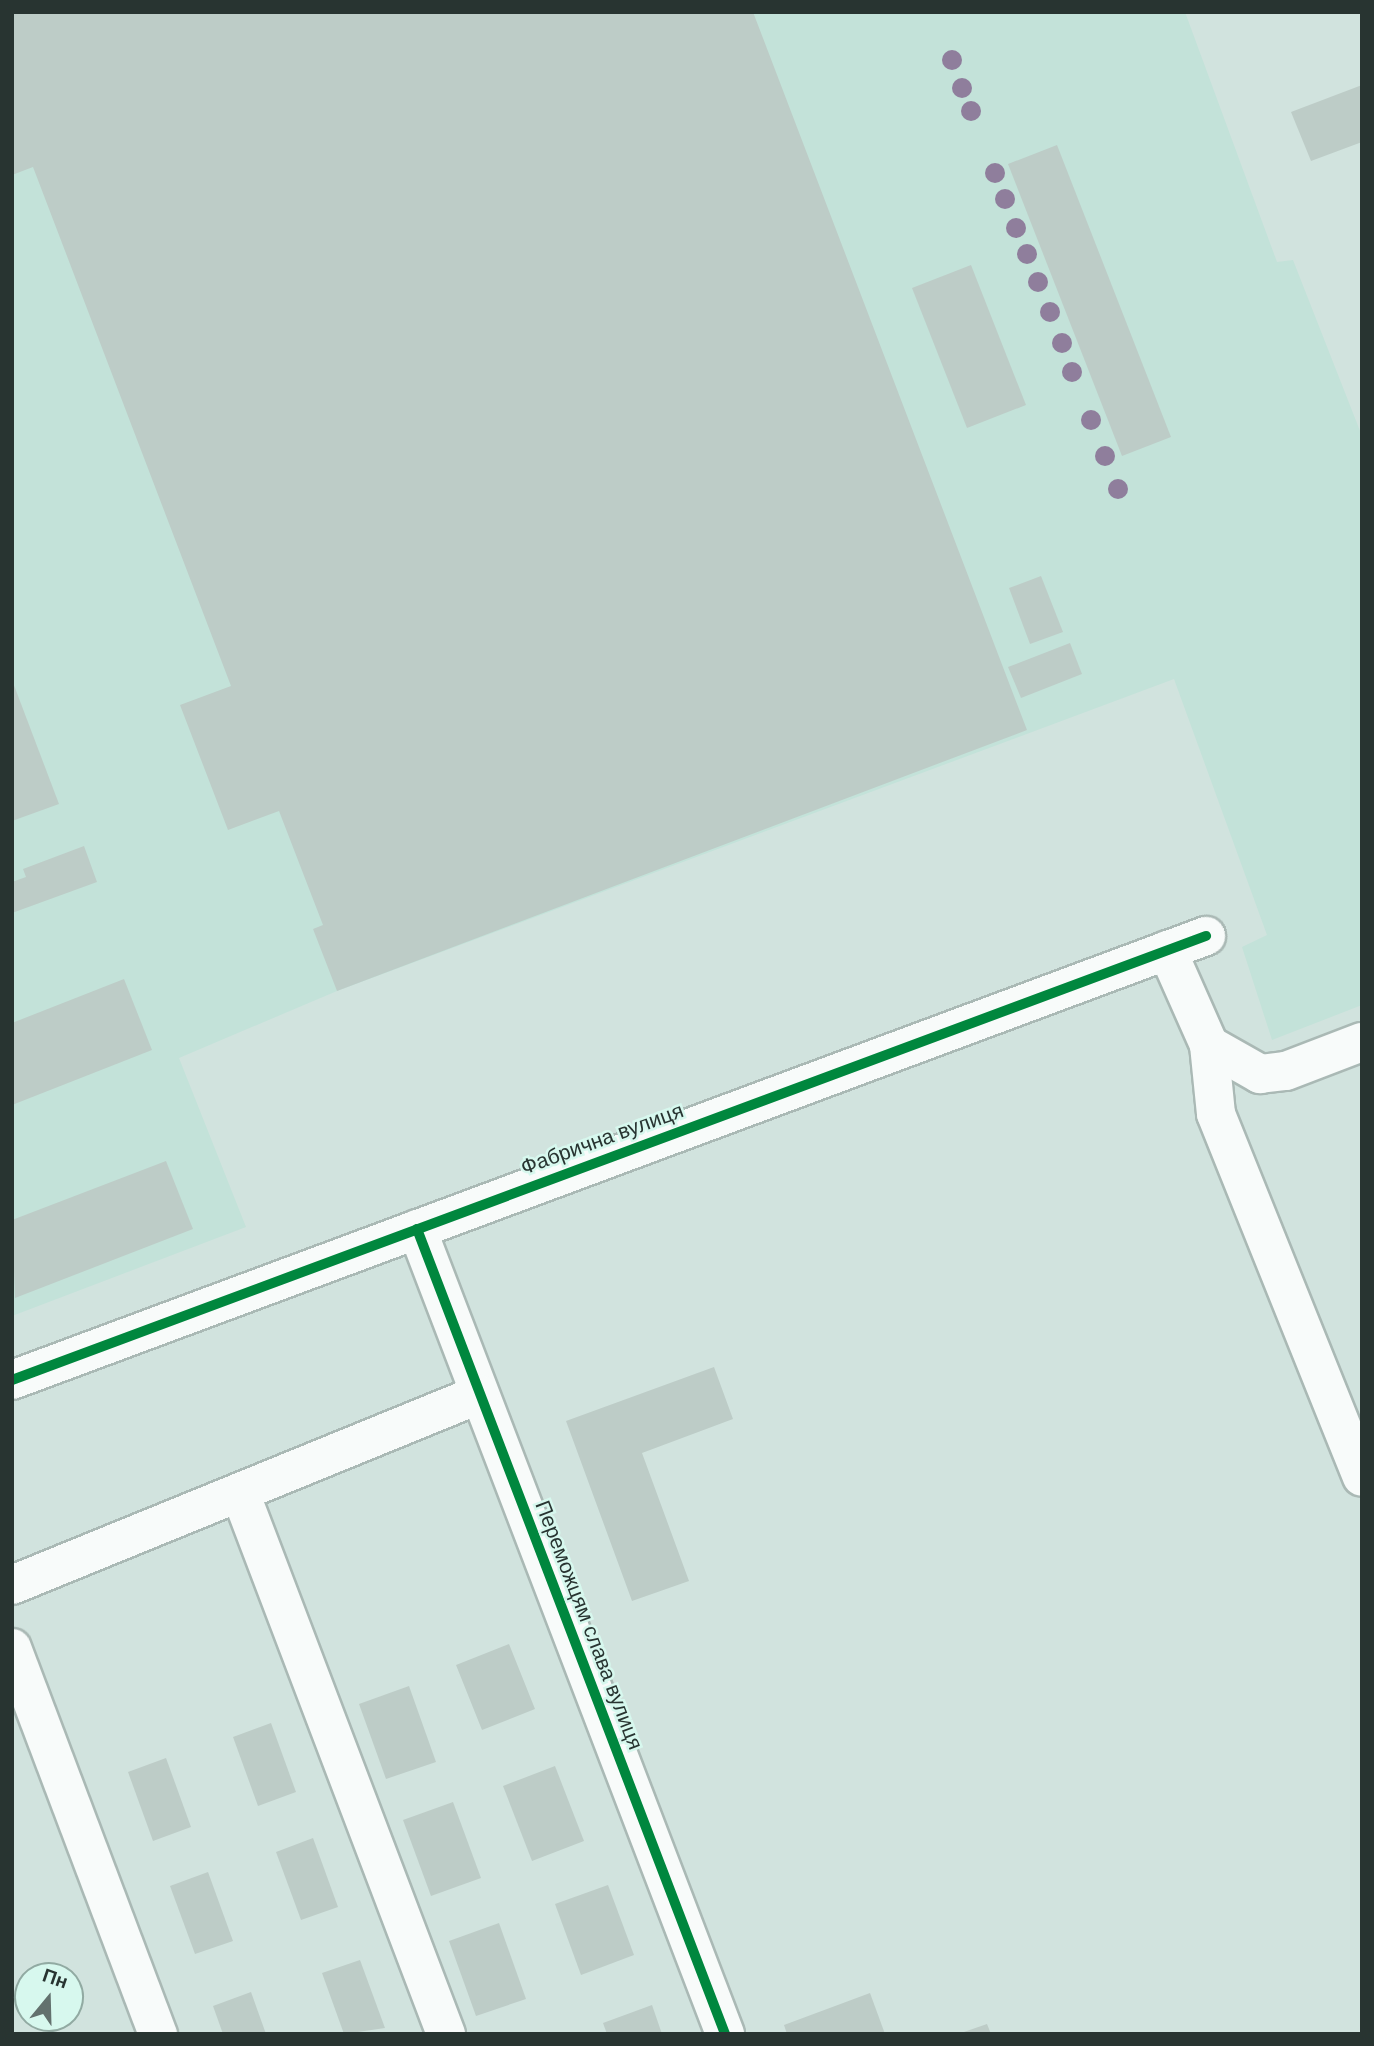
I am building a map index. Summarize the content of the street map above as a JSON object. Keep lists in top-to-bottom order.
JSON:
{
  "streets": {
    "street": ["Фабрична вулиця", "Переможцям слава вулиця"]
  },
  "crossings": [
    ["Фабрична вулиця", "Переможцям слава вулиця"]
  ],
  "north": "top"
}
